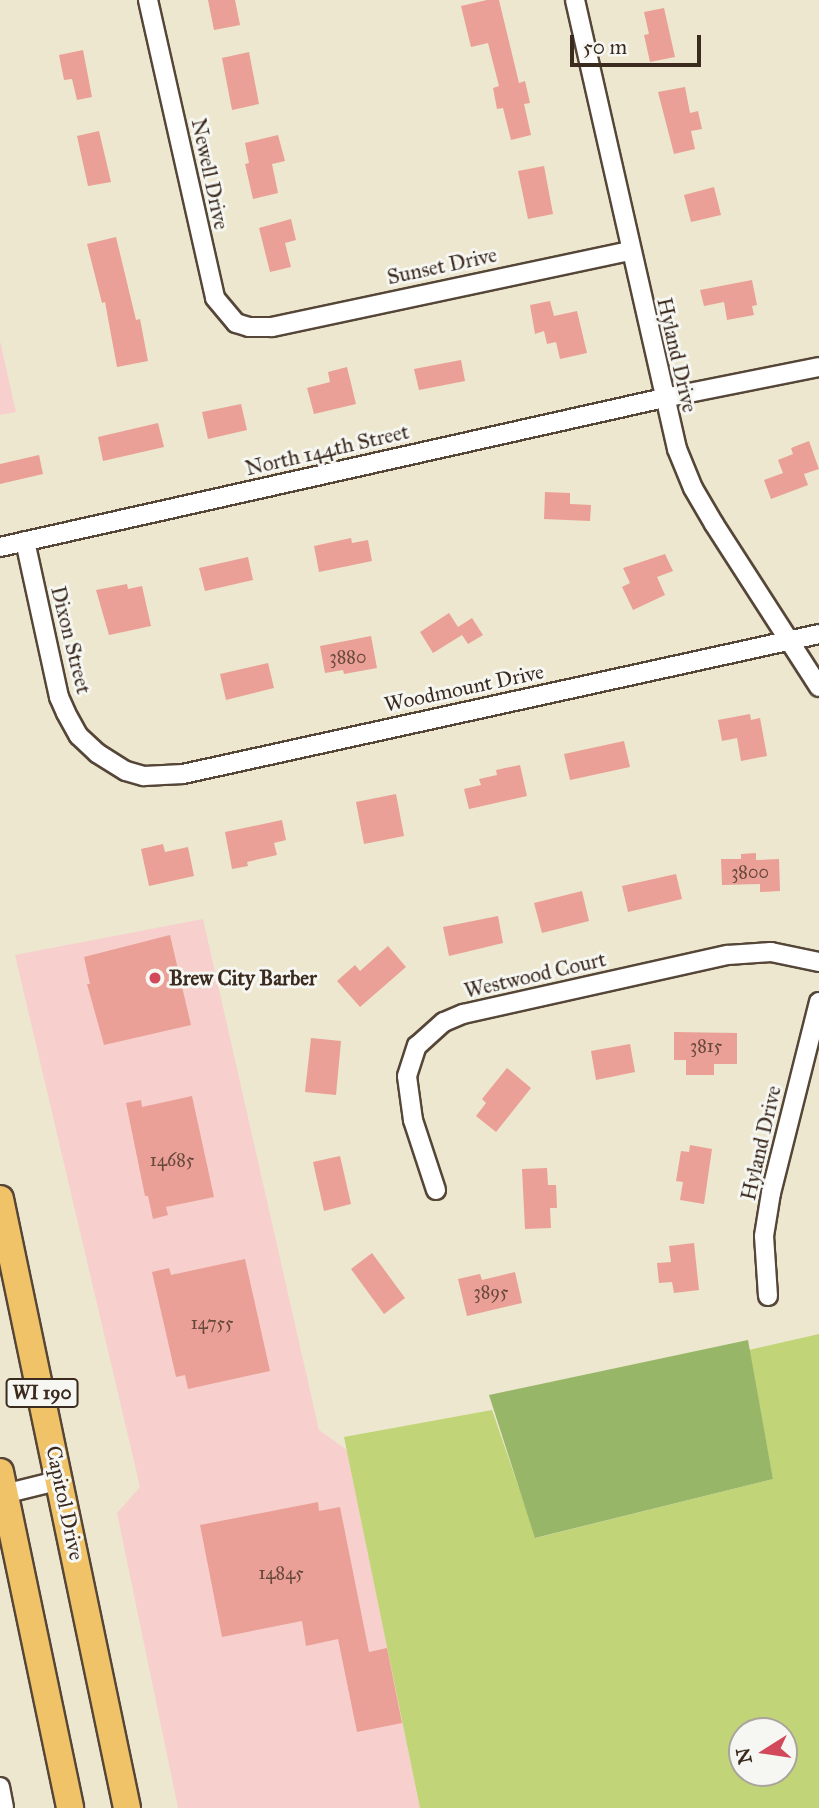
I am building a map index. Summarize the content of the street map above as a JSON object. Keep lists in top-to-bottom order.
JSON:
{
  "streets": {
    "main road": ["WI 190", "Capitol Drive"],
    "street": [
      "Newell Drive",
      "Sunset Drive",
      "Hyland Drive",
      "North 144th Street",
      "Dixon Street",
      "Woodmount Drive",
      "Westwood Court"
    ]
  },
  "crossings": [
    ["Newell Drive", "Sunset Drive"],
    ["Sunset Drive", "Hyland Drive"],
    ["Hyland Drive", "North 144th Street"],
    ["Hyland Drive", "Woodmount Drive"],
    ["North 144th Street", "Dixon Street"],
    ["Dixon Street", "Woodmount Drive"]
  ],
  "places": ["Brew City Barber"],
  "house_numbers": [
    "3880",
    "3800",
    "3815",
    "14685",
    "3895",
    "14755",
    "14845"
  ],
  "scale_bar": "50 m",
  "north": "left"
}
